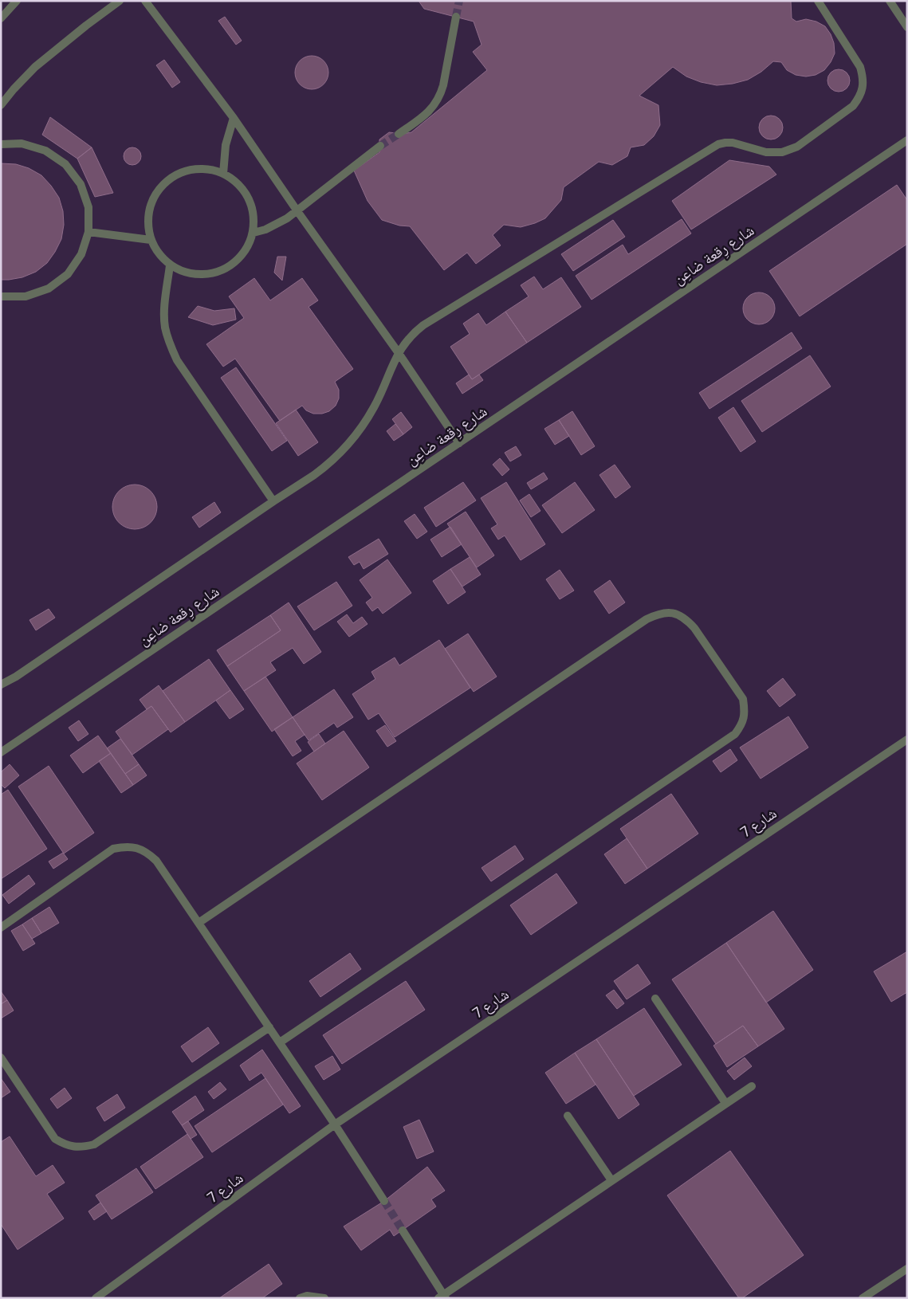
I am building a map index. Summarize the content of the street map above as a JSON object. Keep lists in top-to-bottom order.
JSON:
{
  "streets": {
    "street": ["شارع رِقعة ضاعِن", "شارع 7"]
  }
}
